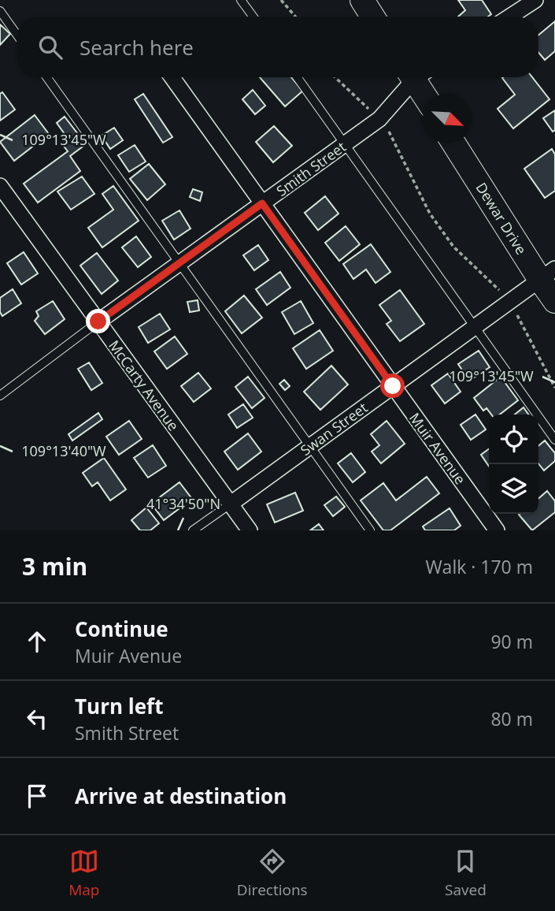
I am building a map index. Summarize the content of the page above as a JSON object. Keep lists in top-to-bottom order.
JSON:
{
  "streets": {
    "main road": ["Dewar Drive"],
    "street": [
      "Smith Street",
      "McCarty Avenue",
      "Swan Street",
      "Muir Avenue"
    ]
  },
  "crossings": [
    ["Smith Street", "McCarty Avenue"],
    ["Smith Street", "Muir Avenue"],
    ["Dewar Drive", "Swan Street"],
    ["McCarty Avenue", "Swan Street"],
    ["Swan Street", "Muir Avenue"]
  ],
  "north": "bottom right",
  "page": {
    "search": "Search here",
    "heading": ["3 min", "Walk · 170 m"],
    "list": [
      ["Continue", "Muir Avenue", "90 m"],
      ["Turn left", "Smith Street", "80 m"],
      "Arrive at destination"
    ],
    "nav": ["Map", "Directions", "Saved"]
  },
  "coordinates": ["109°13'45\"W", "109°13'40\"W", "41°34'50\"N"]
}
